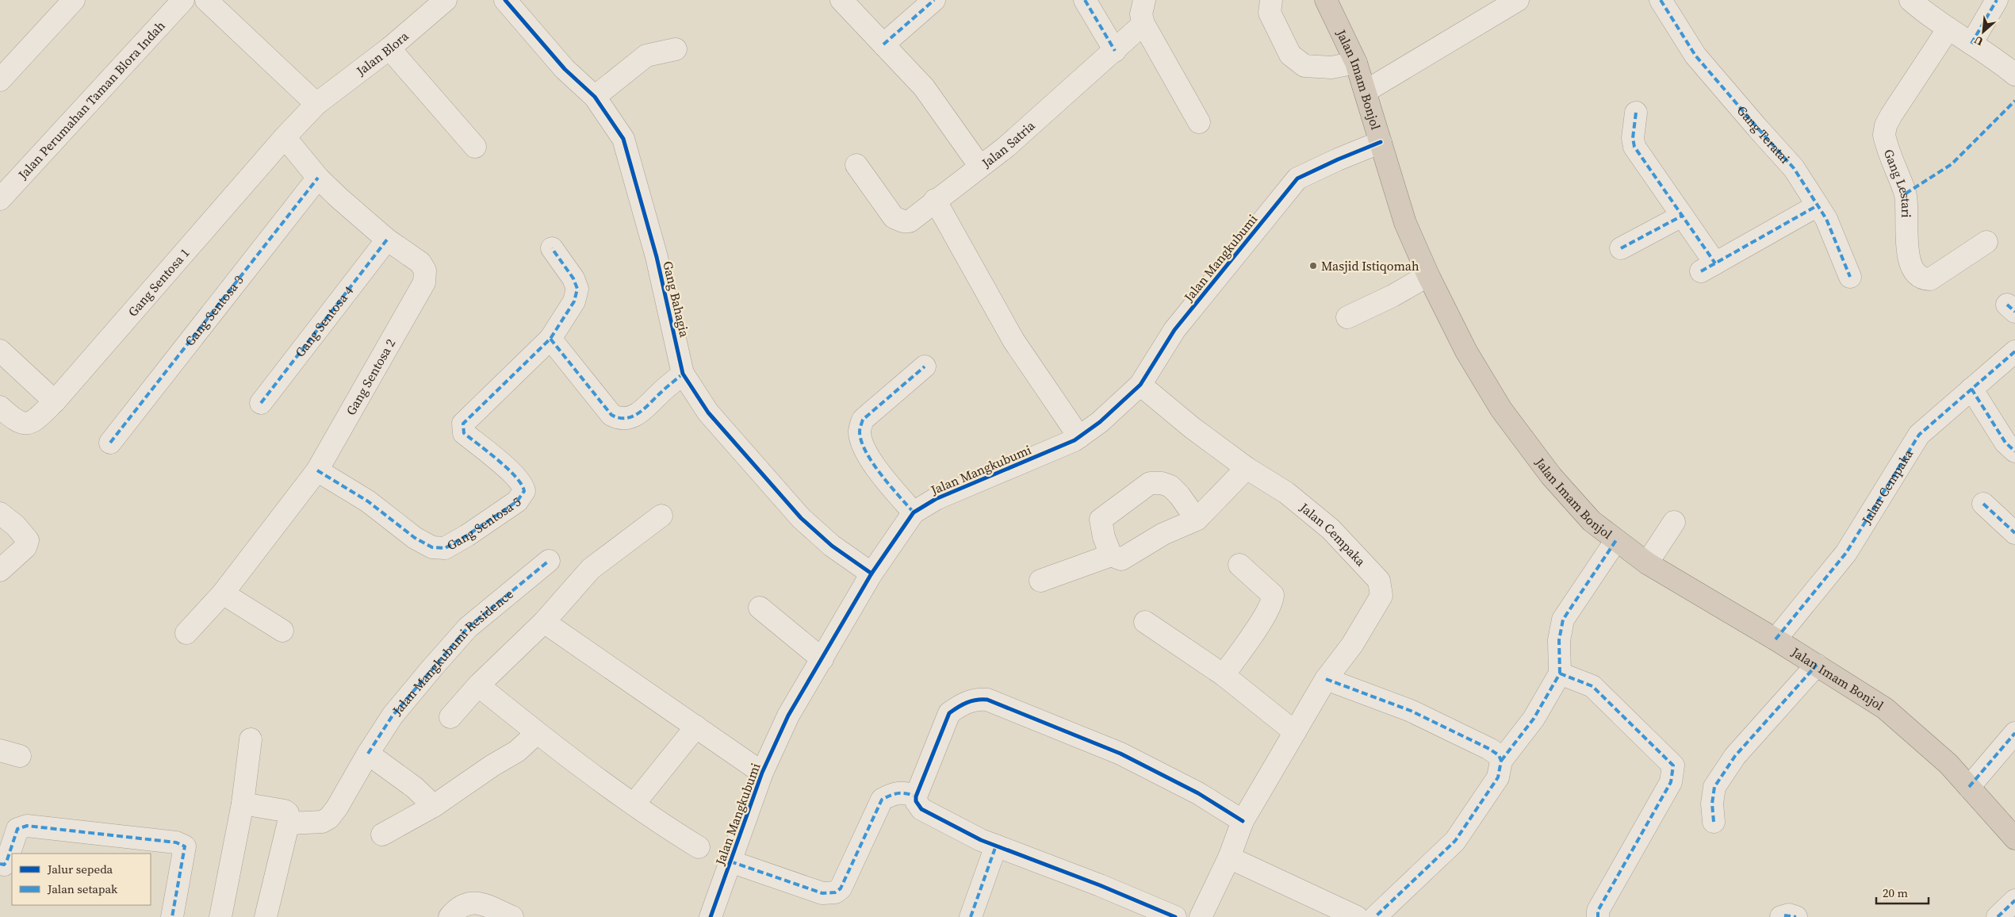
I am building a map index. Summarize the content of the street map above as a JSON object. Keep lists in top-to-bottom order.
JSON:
{
  "streets": {
    "highway": ["Jalan Imam Bonjol"],
    "street": [
      "Jalan Blora",
      "Jalan Perumahan Taman Blora Indah",
      "Gang Teratai",
      "Jalan Satria",
      "Gang Lestari",
      "Jalan Mangkubumi",
      "Gang Sentosa 1",
      "Gang Bahagia",
      "Gang Sentosa 3",
      "Gang Sentosa 4",
      "Gang Sentosa 2",
      "Jalan Cempaka",
      "Gang Sentosa 5",
      "Jalan Mangkubumi Residence"
    ]
  },
  "crossings": [
    ["Jalan Blora", "Gang Sentosa 1"],
    ["Jalan Blora", "Gang Sentosa 2"],
    ["Jalan Imam Bonjol", "Jalan Mangkubumi"],
    ["Jalan Imam Bonjol", "Jalan Cempaka"],
    ["Jalan Mangkubumi", "Gang Bahagia"],
    ["Jalan Mangkubumi", "Jalan Cempaka"],
    ["Gang Sentosa 1", "Gang Sentosa 2"],
    ["Gang Sentosa 3", "Gang Sentosa 2"],
    ["Gang Sentosa 4", "Gang Sentosa 2"],
    ["Gang Sentosa 2", "Gang Sentosa 5"]
  ],
  "places": ["Masjid Istiqomah"],
  "legend": ["Jalur sepeda", "Jalan setapak"],
  "scale_bar": "20 m",
  "north": "bottom left"
}
